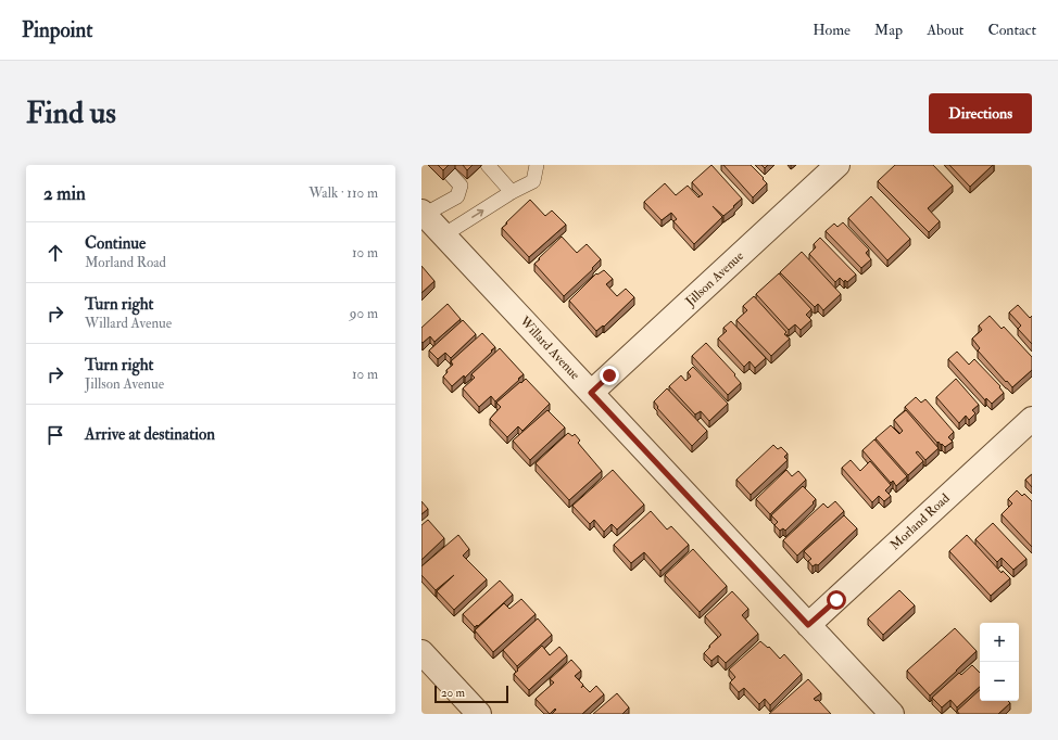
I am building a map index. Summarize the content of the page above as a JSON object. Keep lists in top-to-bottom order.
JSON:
{
  "streets": {
    "street": ["Jillson Avenue", "Willard Avenue", "Morland Road"]
  },
  "crossings": [
    ["Jillson Avenue", "Willard Avenue"],
    ["Willard Avenue", "Morland Road"]
  ],
  "scale_bar": "20 m",
  "page": {
    "header": "Pinpoint",
    "nav": [
      "Home",
      "Map",
      "About",
      "Contact"
    ],
    "buttons": "Directions",
    "title": "Find us",
    "heading": ["2 min", "Walk · 110 m"],
    "list": [
      ["Continue", "Morland Road", "10 m"],
      ["Turn right", "Willard Avenue", "90 m"],
      ["Turn right", "Jillson Avenue", "10 m"],
      "Arrive at destination"
    ],
    "map_buttons": ["+", "−"],
    "scale": "20 m"
  }
}
